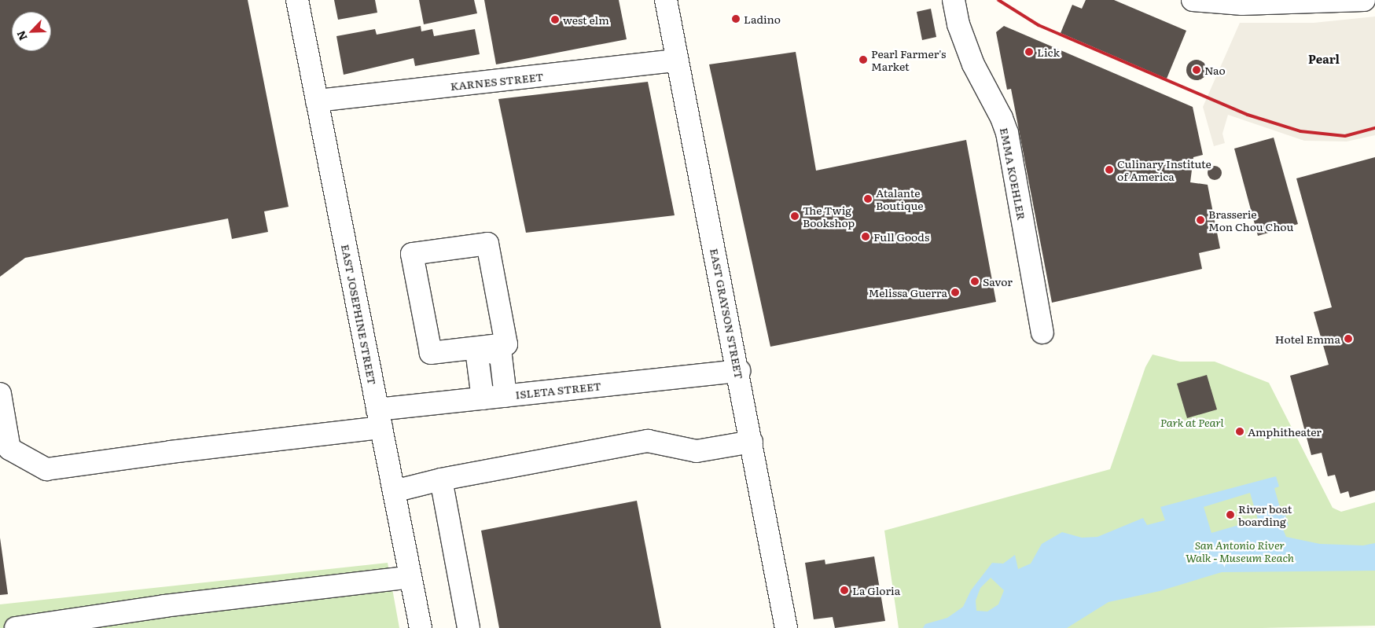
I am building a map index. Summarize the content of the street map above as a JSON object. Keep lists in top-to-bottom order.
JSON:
{
  "streets": {
    "street": [
      "KARNES STREET",
      "EMMA KOEHLER",
      "EAST GRAYSON STREET",
      "EAST JOSEPHINE STREET",
      "ISLETA STREET"
    ]
  },
  "crossings": [
    ["KARNES STREET", "EAST GRAYSON STREET"],
    ["KARNES STREET", "EAST JOSEPHINE STREET"],
    ["EAST GRAYSON STREET", "ISLETA STREET"],
    ["EAST JOSEPHINE STREET", "ISLETA STREET"]
  ],
  "districts": ["Pearl"],
  "parks": ["Park at Pearl", "San Antonio River Walk - Museum Reach"],
  "places": [
    "Ladino",
    "west elm",
    "Lick",
    "Pearl Farmer's Market",
    "Nao",
    "Culinary Institute of America",
    "Atalante Boutique",
    "The Twig Bookshop",
    "Brasserie Mon Chou Chou",
    "Full Goods",
    "Savor",
    "Melissa Guerra",
    "Hotel Emma",
    "Amphitheater",
    "River boat boarding",
    "La Gloria"
  ],
  "north": "bottom left"
}
